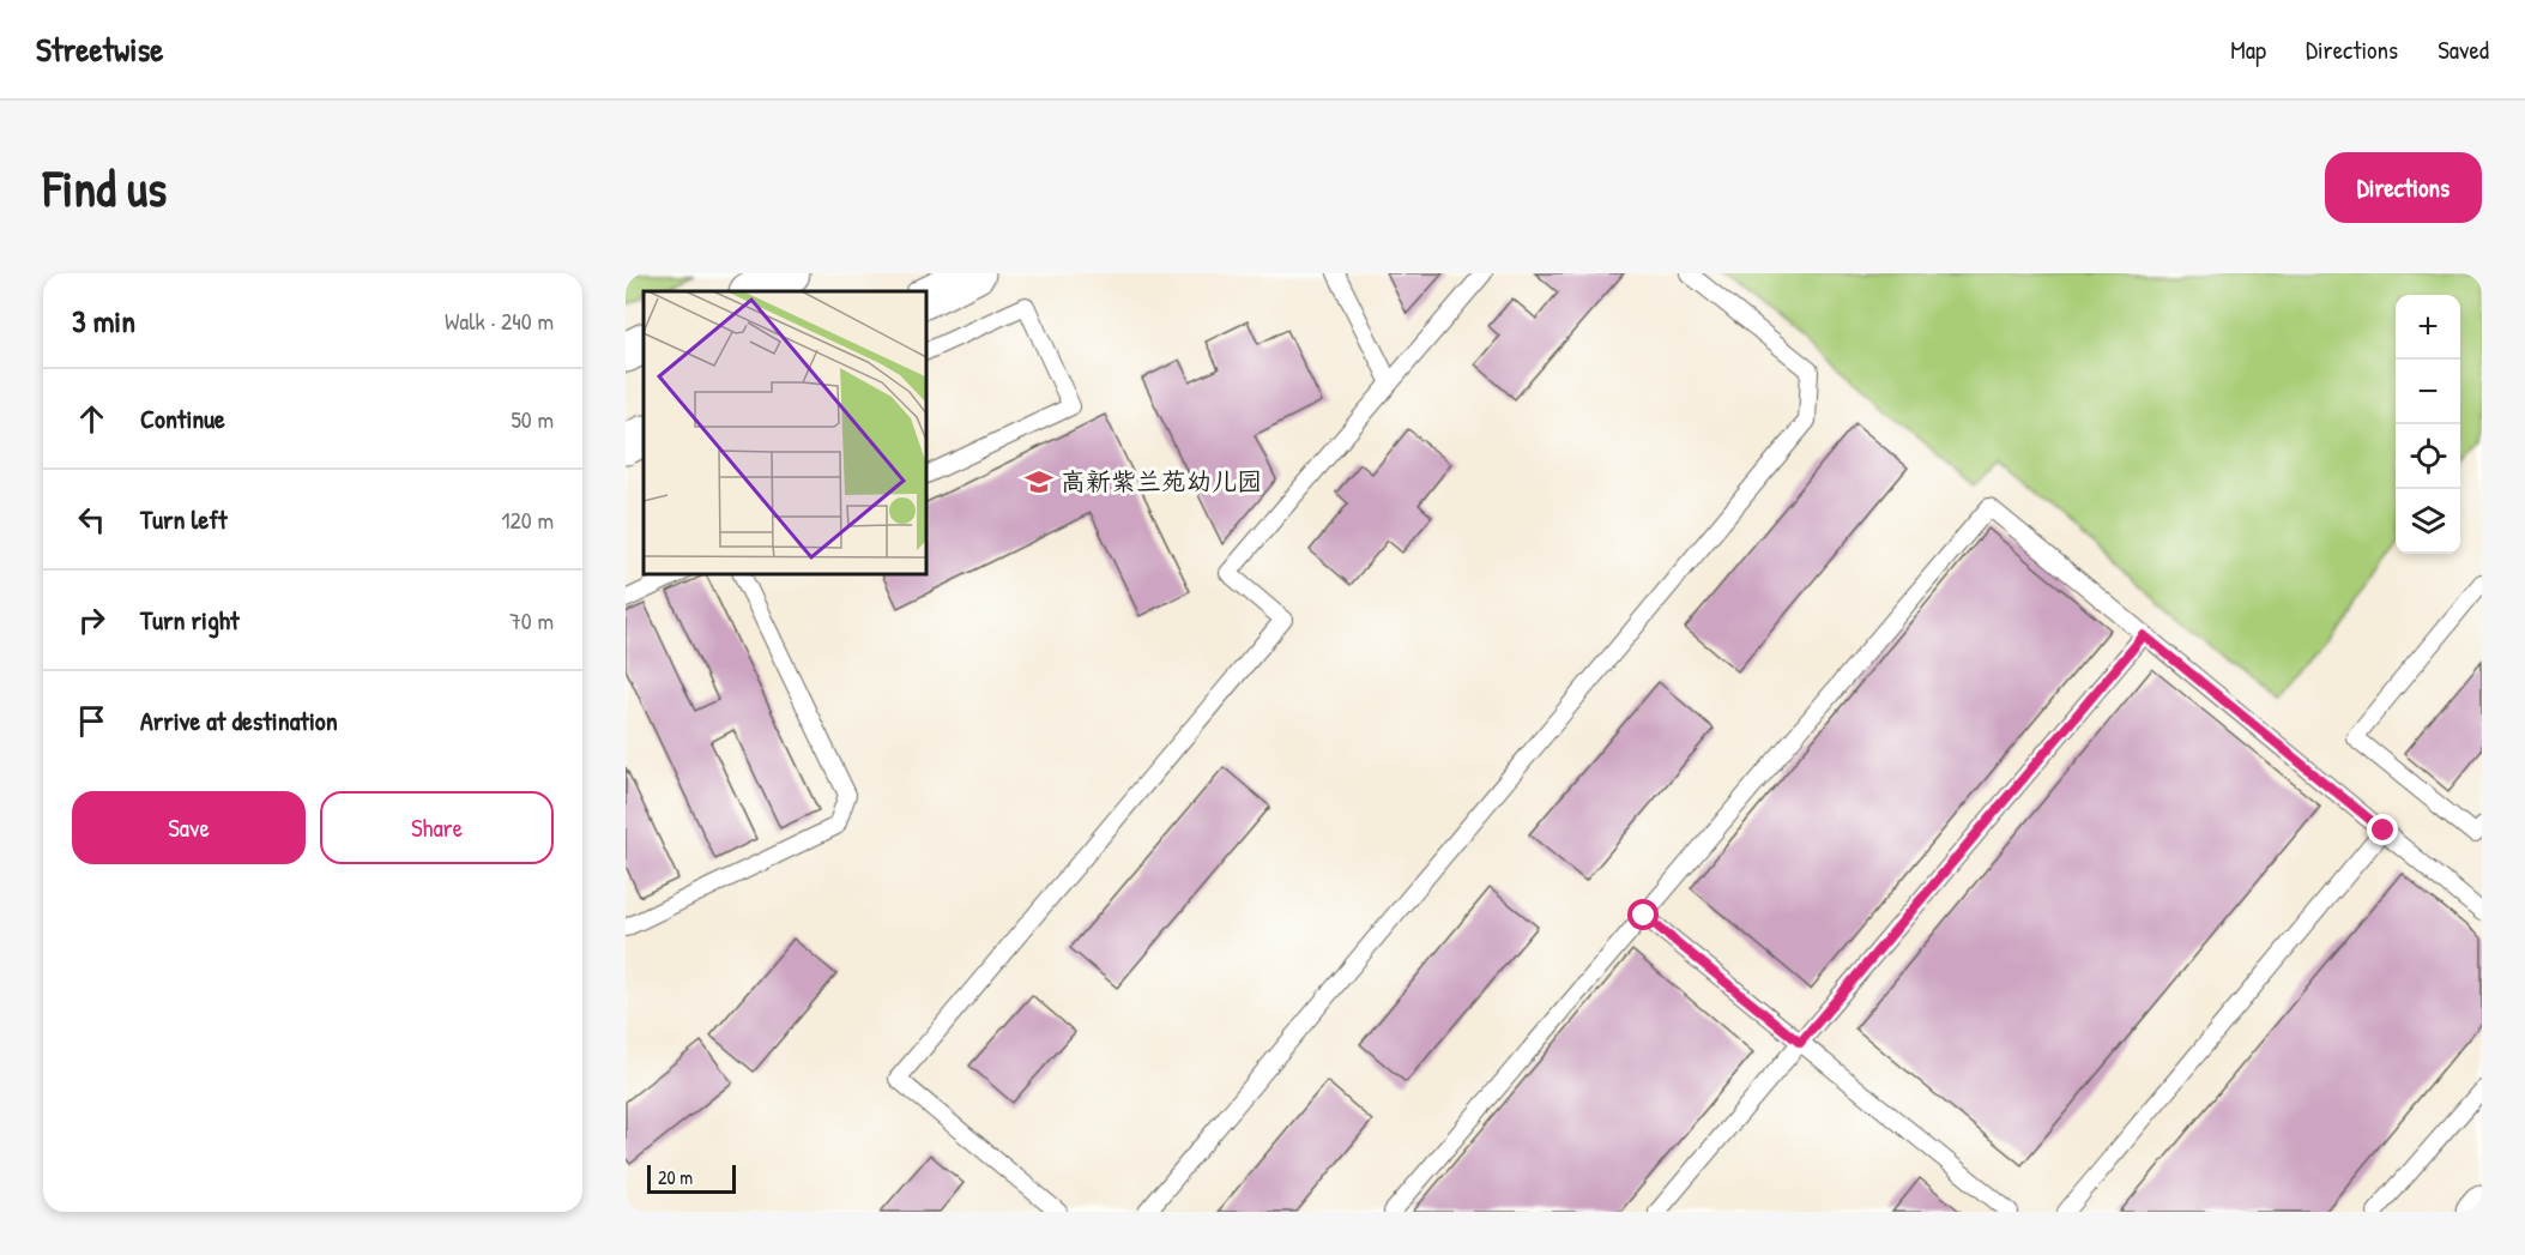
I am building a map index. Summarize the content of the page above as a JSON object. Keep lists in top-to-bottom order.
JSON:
{
  "places": {
    "school or university": ["高新紫兰苑幼儿园"]
  },
  "scale_bar": "20 m",
  "page": {
    "header": "Streetwise",
    "nav": ["Map", "Directions", "Saved"],
    "buttons": [
      "Directions",
      ["Save", "Share"]
    ],
    "title": "Find us",
    "heading": ["3 min", "Walk · 240 m"],
    "map_buttons": ["+", "−"],
    "list": [
      ["Continue", "50 m"],
      ["Turn left", "120 m"],
      ["Turn right", "70 m"],
      "Arrive at destination"
    ],
    "scale": "20 m"
  }
}
